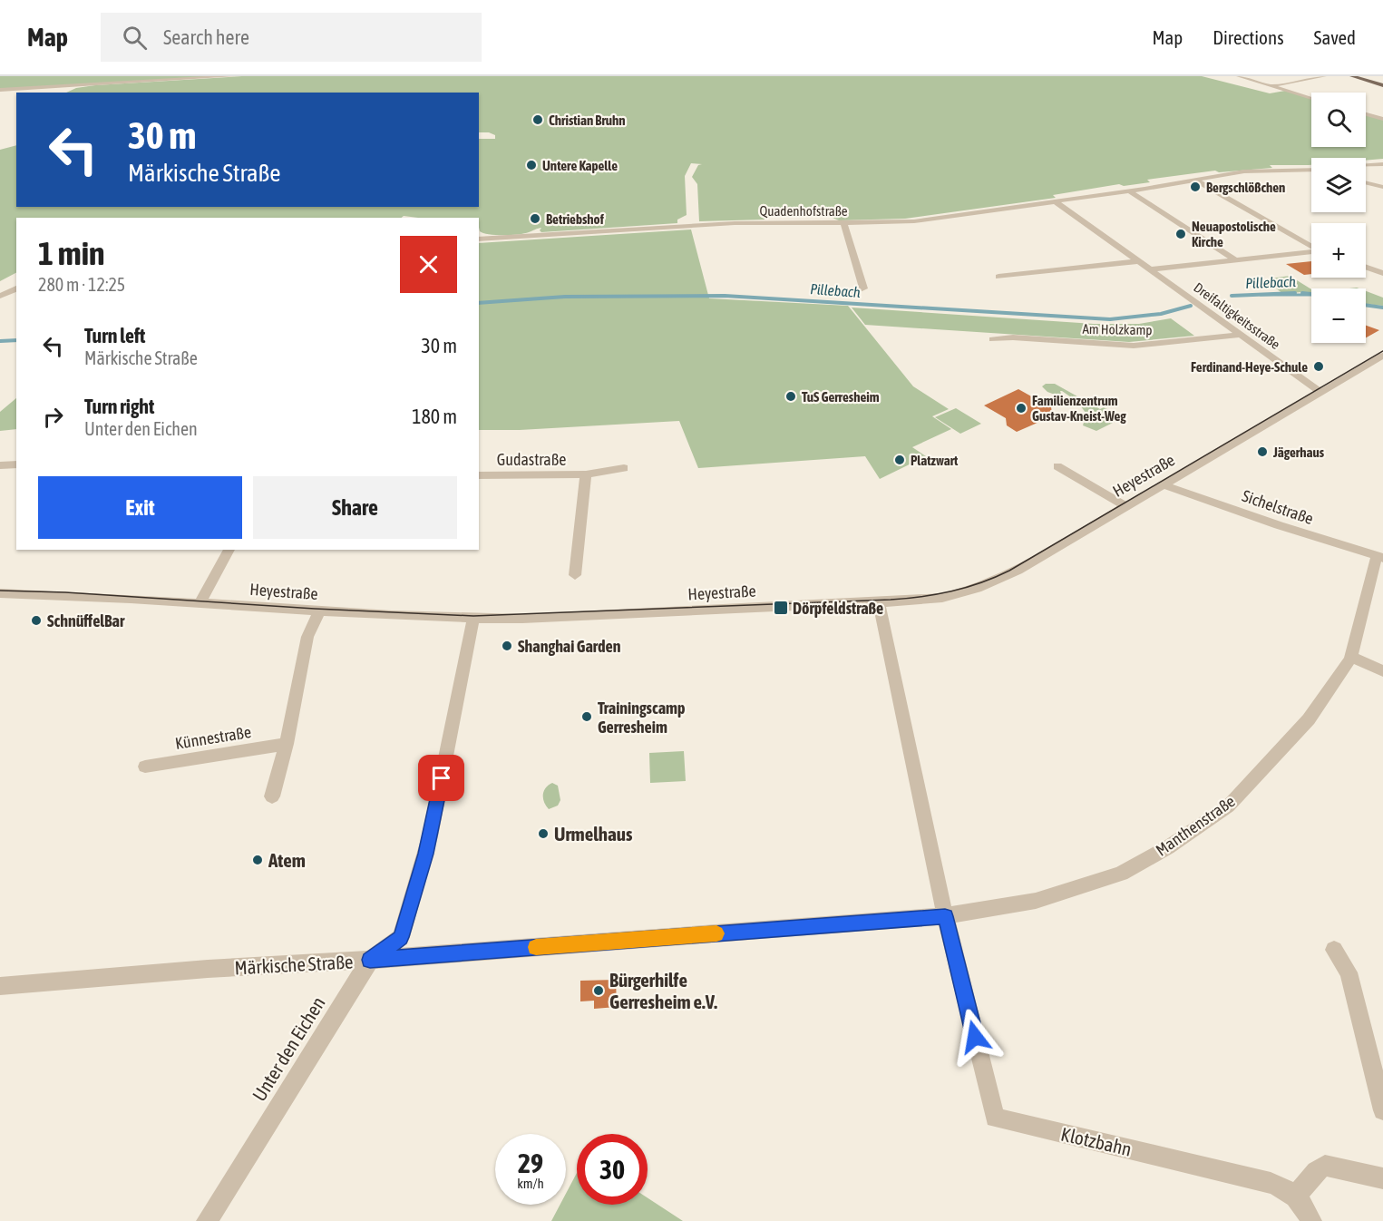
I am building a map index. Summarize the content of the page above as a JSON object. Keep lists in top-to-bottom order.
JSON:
{
  "streets": {
    "street": [
      "Quadenhofstraße",
      "Dreifaltigkeitsstraße",
      "Am Holzkamp",
      "Gudastraße",
      "Heyestraße",
      "Sichelstraße",
      "Künnestraße",
      "Manthenstraße",
      "Märkische Straße",
      "Unter den Eichen",
      "Klotzbahn"
    ]
  },
  "crossings": [
    ["Quadenhofstraße", "Dreifaltigkeitsstraße"],
    ["Dreifaltigkeitsstraße", "Am Holzkamp"],
    ["Dreifaltigkeitsstraße", "Heyestraße"],
    ["Heyestraße", "Sichelstraße"],
    ["Heyestraße", "Unter den Eichen"],
    ["Sichelstraße", "Manthenstraße"],
    ["Manthenstraße", "Märkische Straße"],
    ["Manthenstraße", "Klotzbahn"],
    ["Märkische Straße", "Unter den Eichen"],
    ["Märkische Straße", "Klotzbahn"]
  ],
  "water": ["Pillebach"],
  "places": {
    "other": [
      "Christian Bruhn",
      "Untere Kapelle",
      "Bergschlößchen",
      "Betriebshof",
      "Neuapostolische Kirche",
      "Ferdinand-Heye-Schule",
      "TuS Gerresheim",
      "Familienzentrum Gustav-Kneist-Weg",
      "Jägerhaus",
      "Platzwart",
      "SchnüffelBar",
      "Shanghai Garden",
      "Trainingscamp Gerresheim",
      "Urmelhaus",
      "Atem",
      "Bürgerhilfe Gerresheim e.V."
    ],
    "transit": ["Dörpfeldstraße"]
  },
  "page": {
    "header": "Map",
    "search": "Search here",
    "nav": ["Map", "Directions", "Saved"],
    "map_buttons": ["+", "−"],
    "turn": ["30 m", "Märkische Straße"],
    "heading": ["1 min", "280 m · 12:25"],
    "list": [
      {
        "name": "Turn left",
        "note": "Märkische Straße",
        "value": "30 m"
      },
      {
        "name": "Turn right",
        "note": "Unter den Eichen",
        "value": "180 m"
      }
    ],
    "buttons": ["Exit", "Share"],
    "speed": "29 km/h",
    "limit": "30"
  }
}
